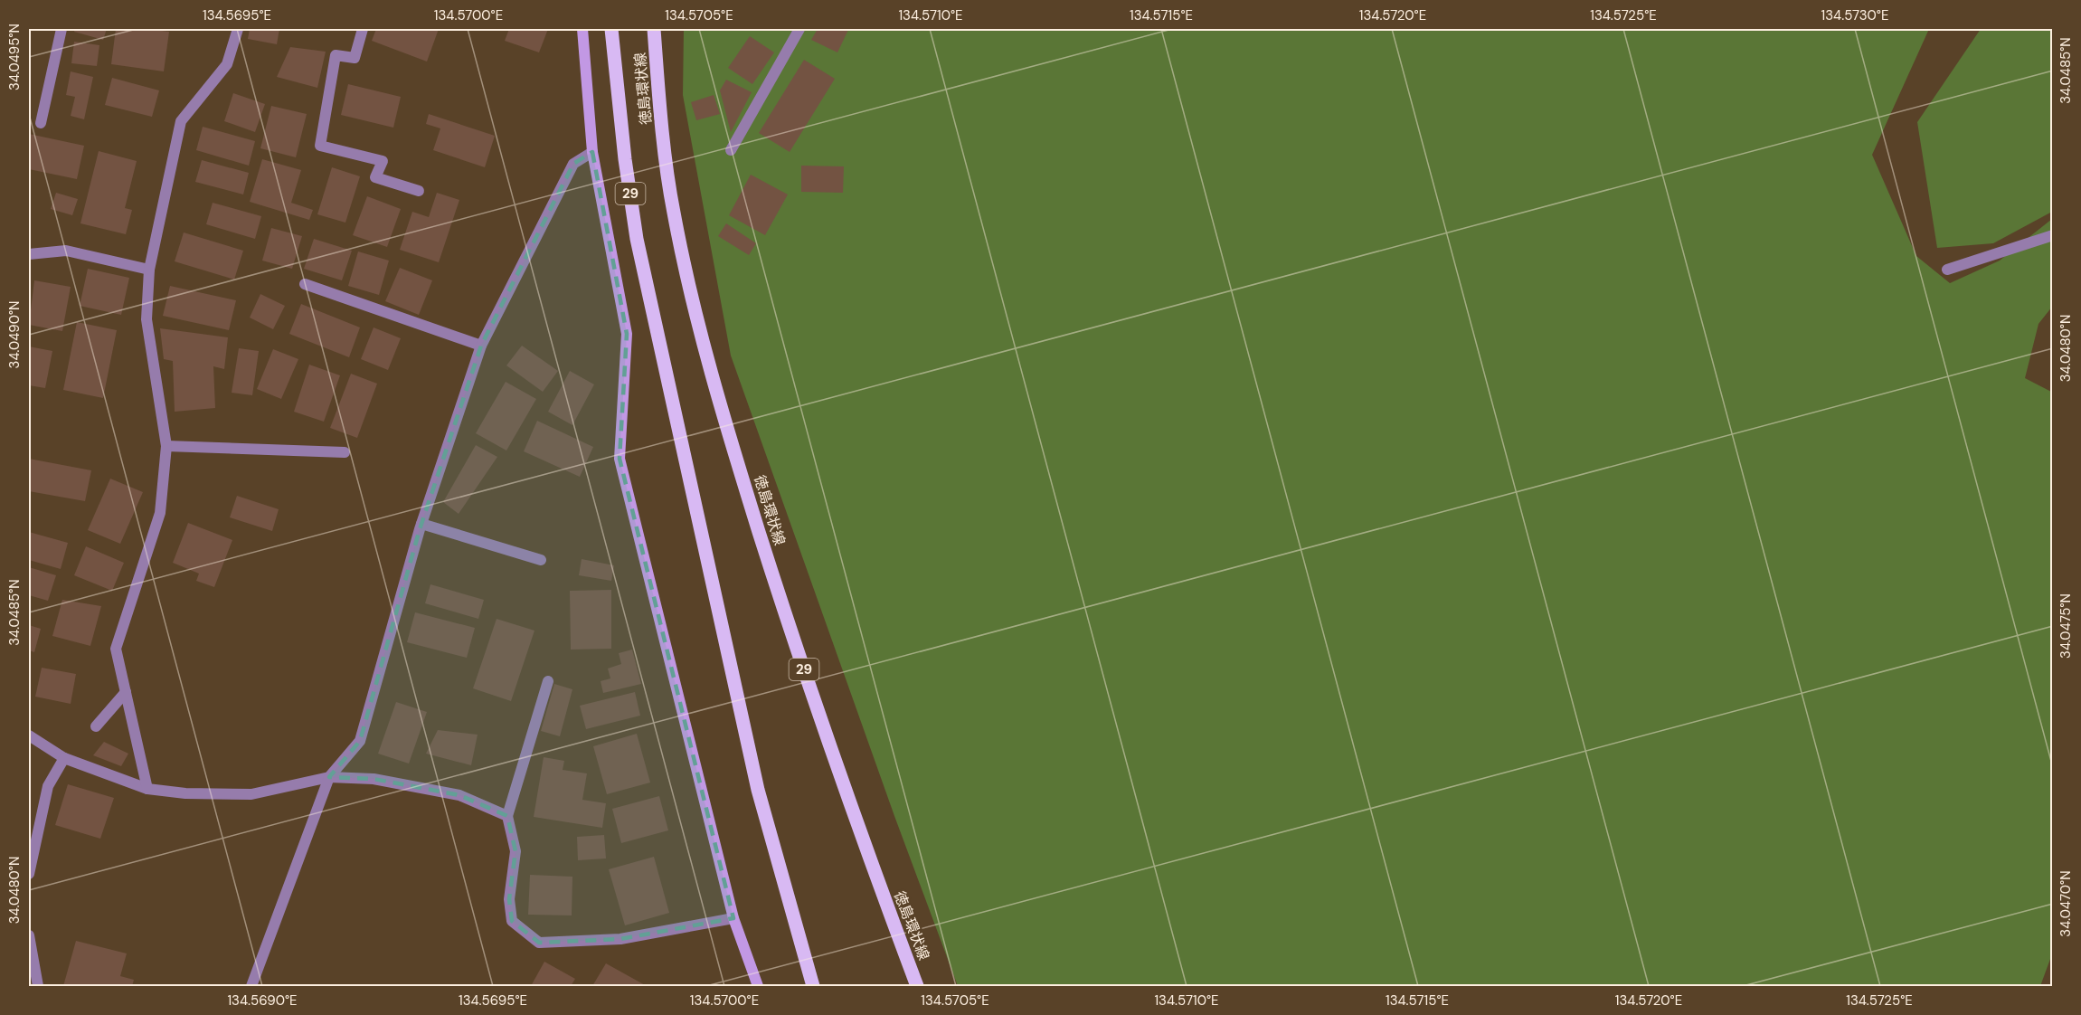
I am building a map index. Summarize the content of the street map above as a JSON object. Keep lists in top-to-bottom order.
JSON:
{
  "streets": {
    "main road": ["徳島環状線", "29"]
  },
  "coordinates": [
    "134.5695°E",
    "134.5700°E",
    "134.5705°E",
    "134.5710°E",
    "134.5715°E",
    "134.5720°E",
    "134.5725°E",
    "134.5730°E",
    "34.0495°N",
    "34.0485°N",
    "34.0490°N",
    "34.0480°N",
    "34.0475°N",
    "34.0470°N",
    "134.5690°E"
  ]
}
